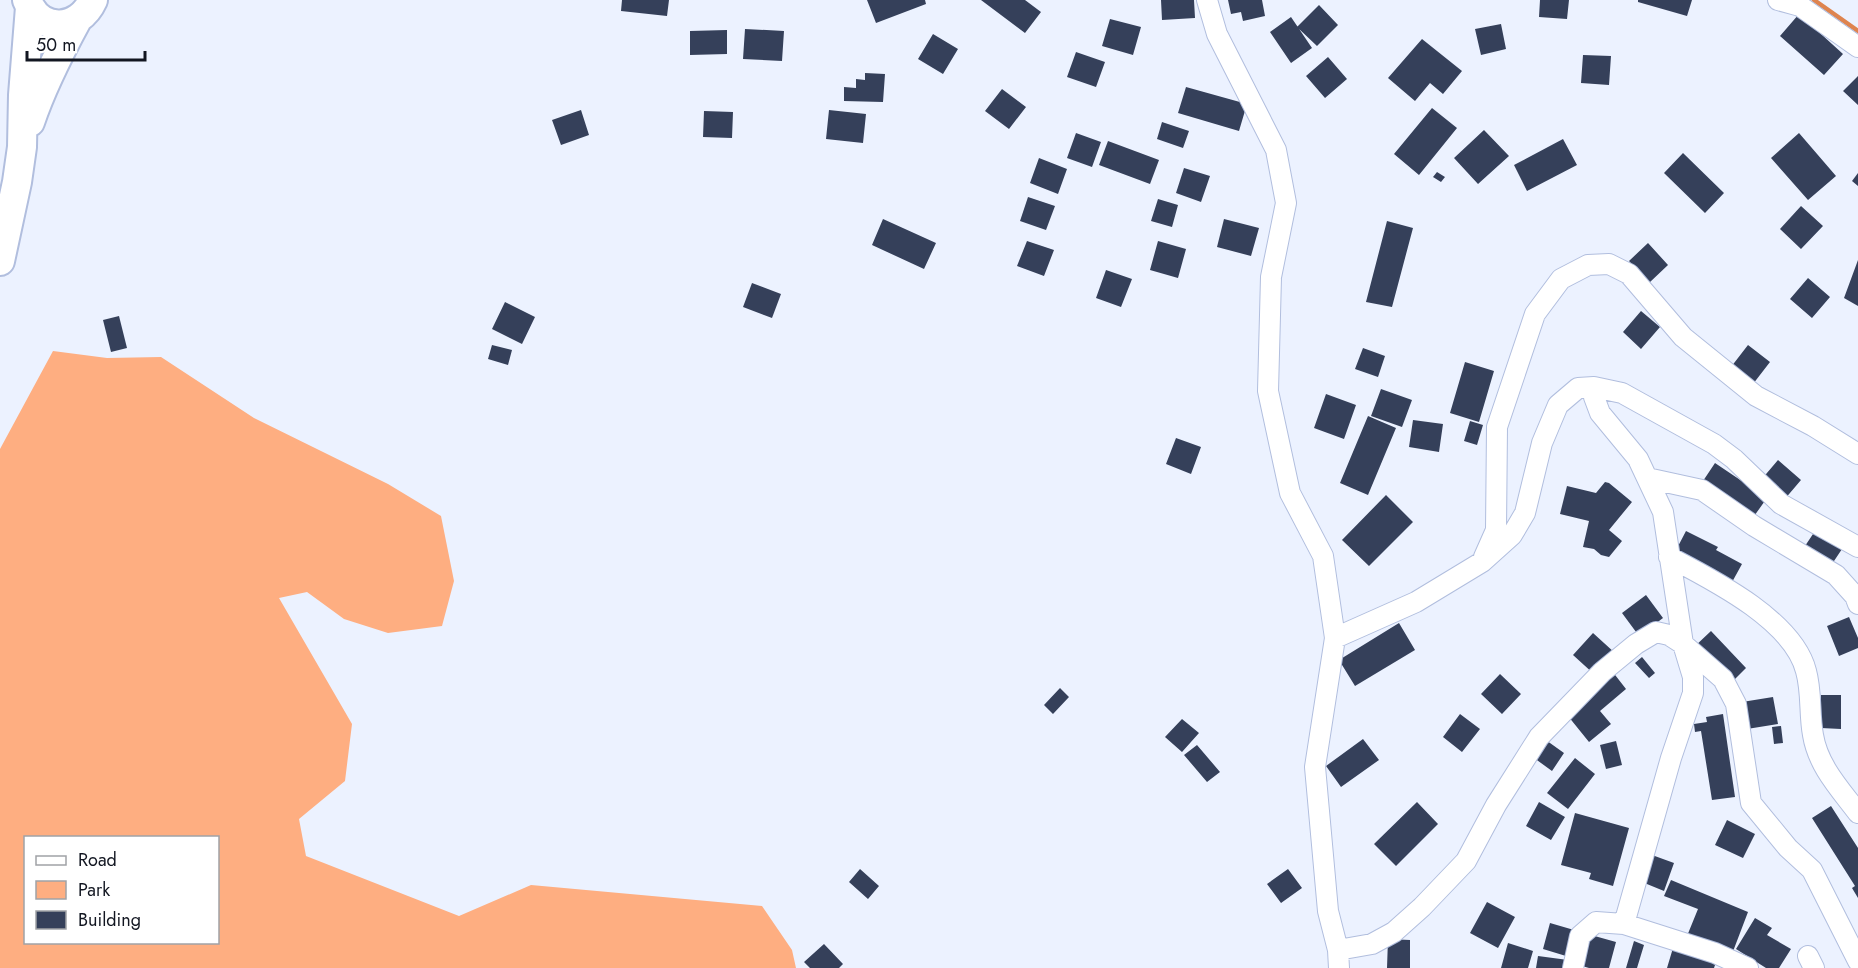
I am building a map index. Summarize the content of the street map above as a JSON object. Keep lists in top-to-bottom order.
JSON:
{
  "legend": ["Road", "Park", "Building"],
  "scale_bar": "50 m"
}
